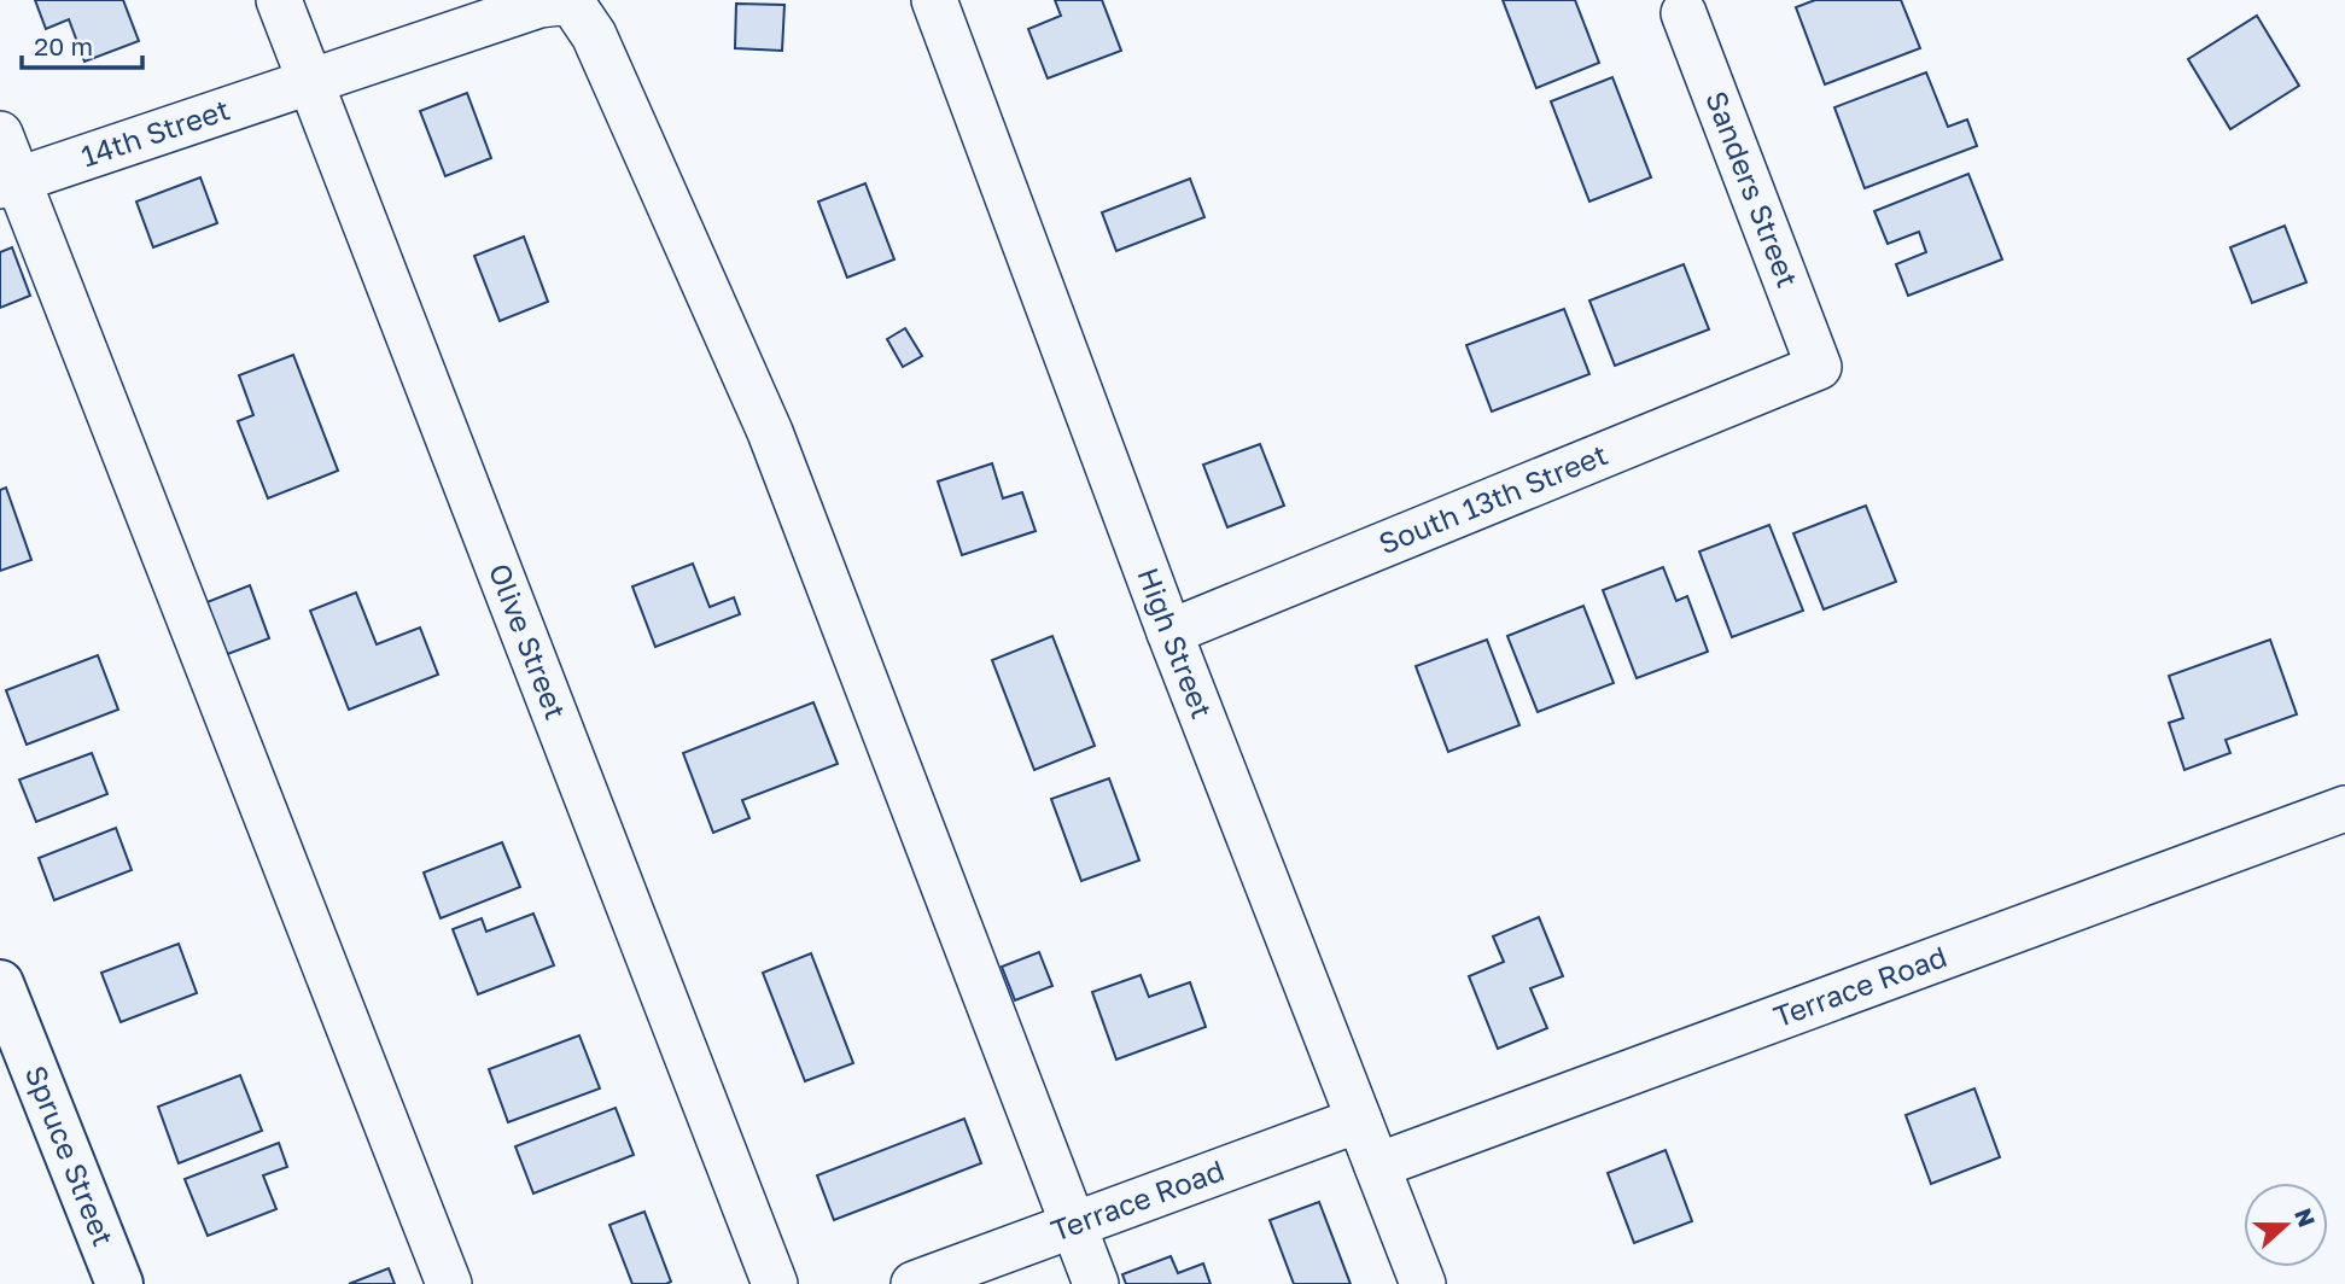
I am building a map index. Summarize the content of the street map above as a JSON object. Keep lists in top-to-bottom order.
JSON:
{
  "streets": {
    "main road": ["Spruce Street"],
    "street": [
      "14th Street",
      "Sanders Street",
      "South 13th Street",
      "Olive Street",
      "High Street",
      "Terrace Road"
    ]
  },
  "crossings": [
    ["14th Street", "Olive Street"],
    ["14th Street", "Terrace Road"],
    ["Sanders Street", "South 13th Street"],
    ["South 13th Street", "High Street"],
    ["High Street", "Terrace Road"]
  ],
  "scale_bar": "20 m",
  "north": "right"
}
